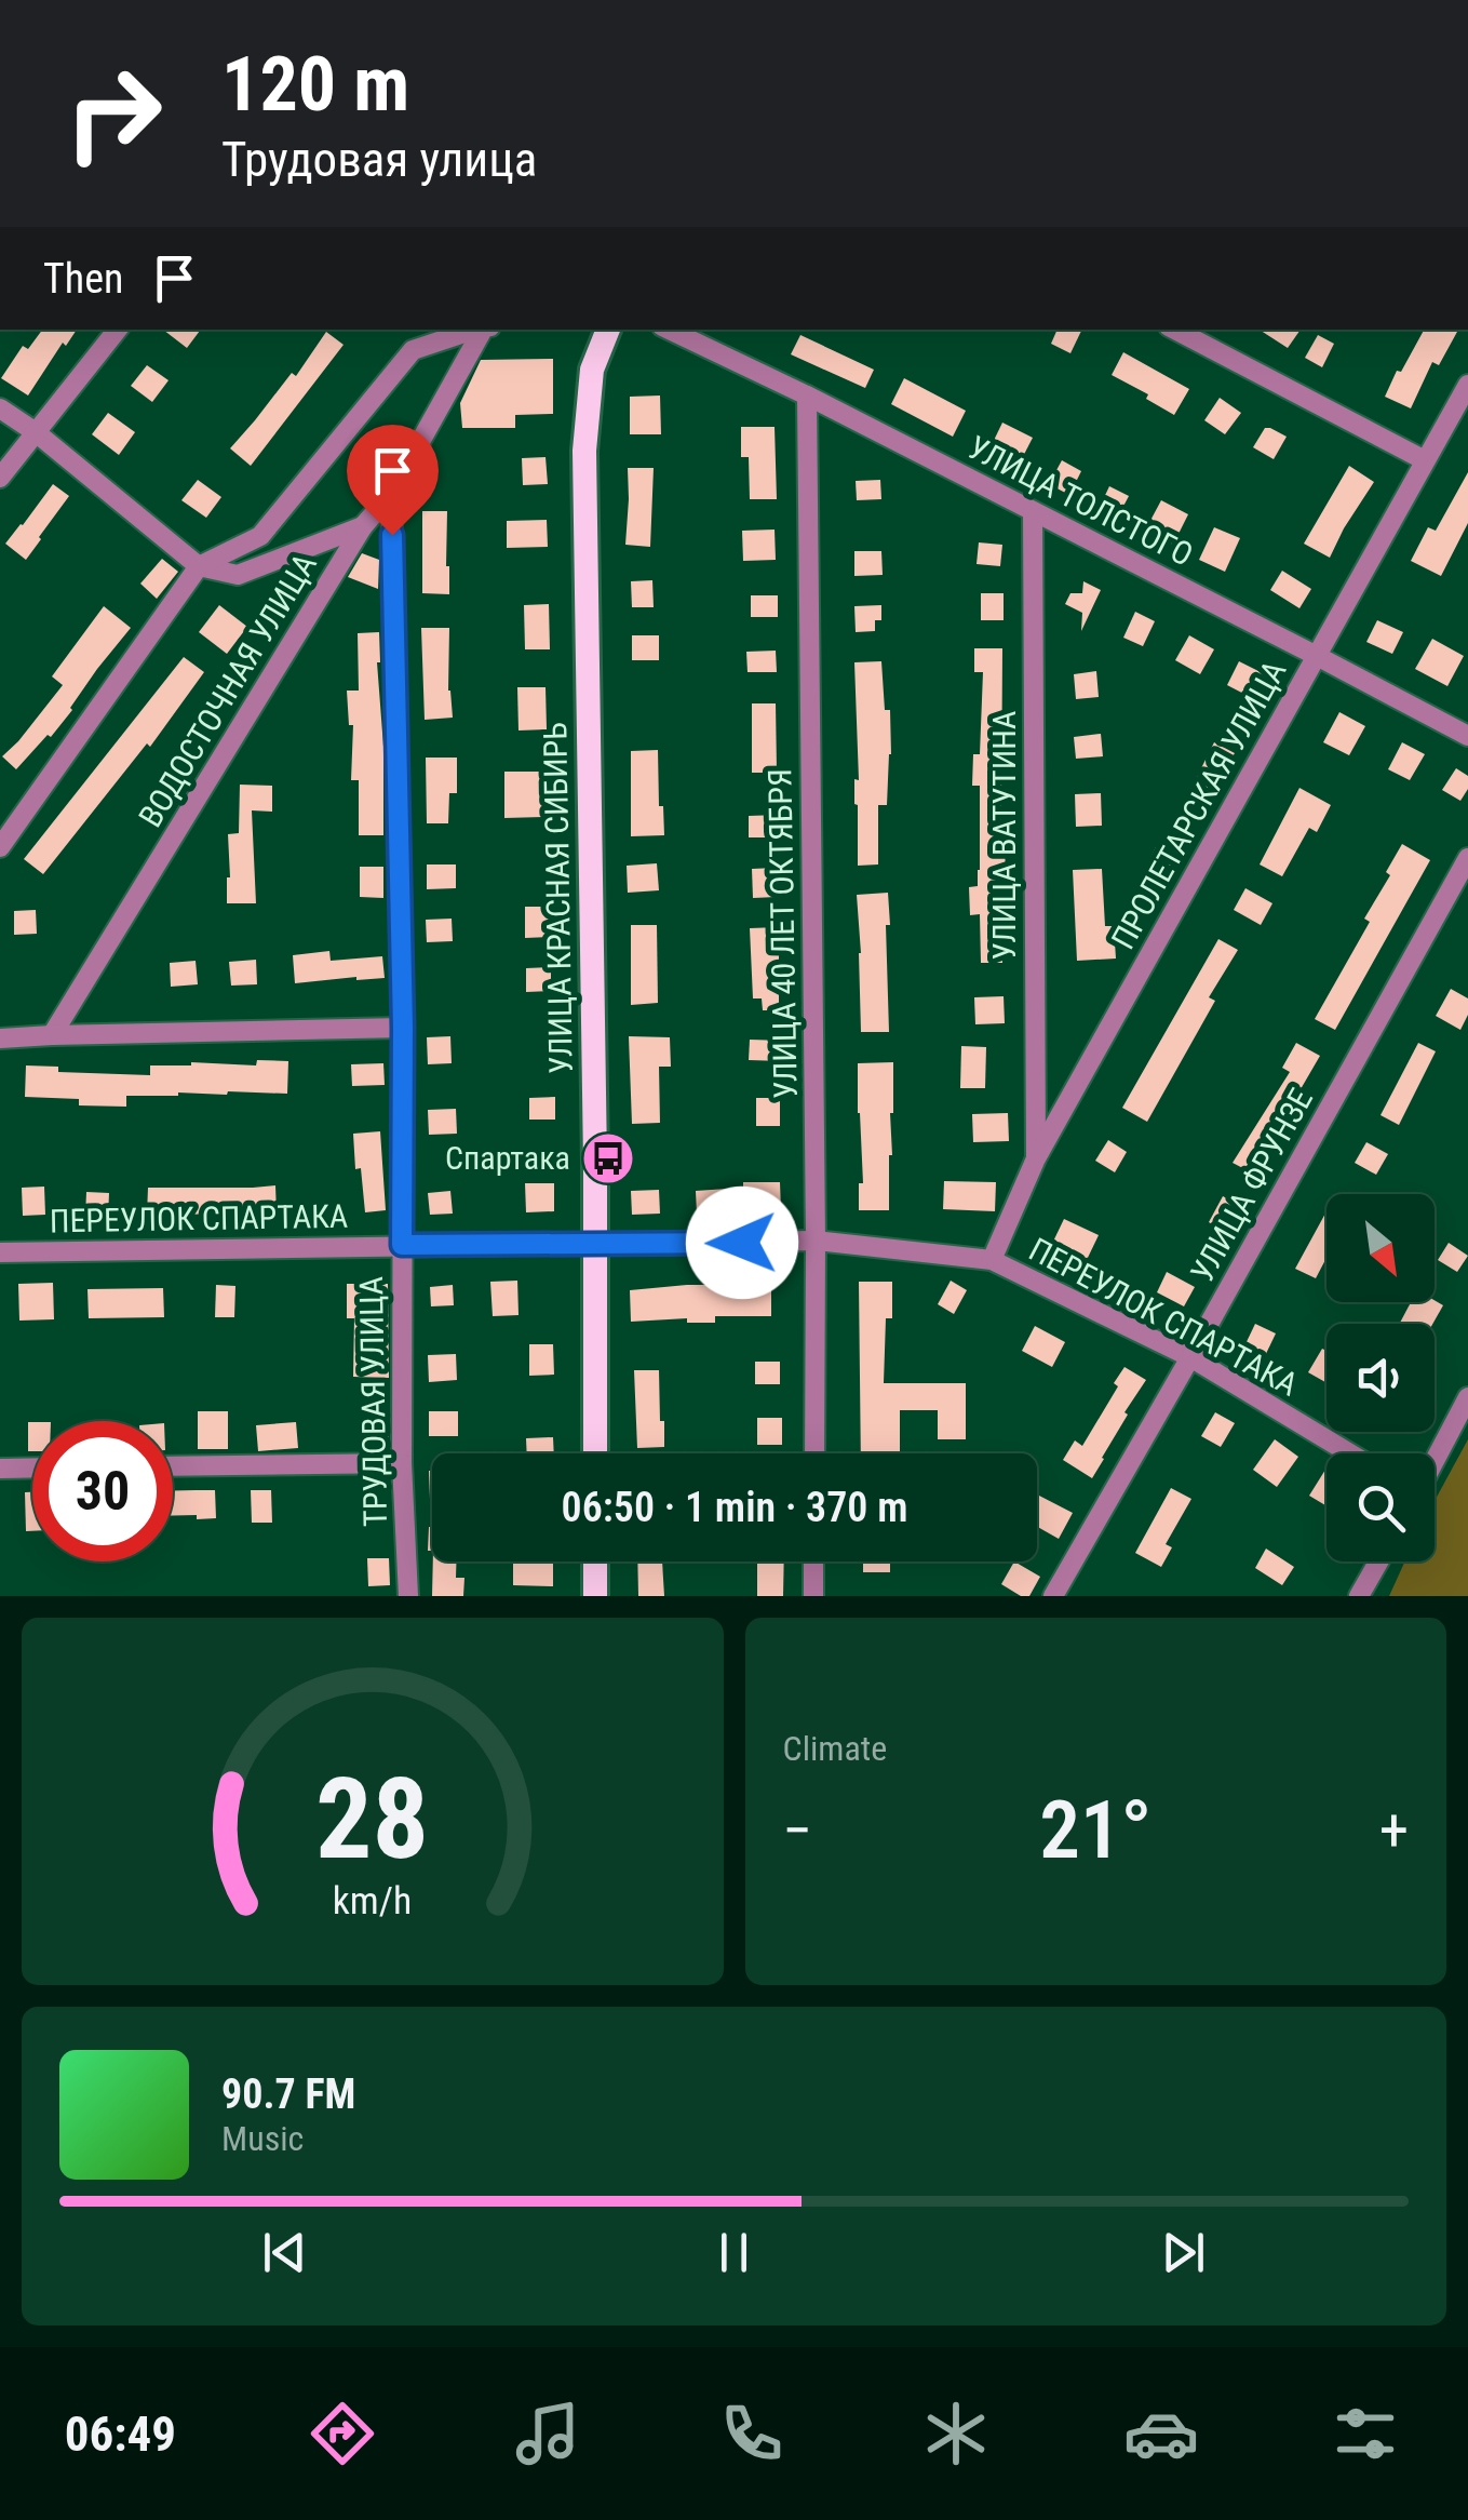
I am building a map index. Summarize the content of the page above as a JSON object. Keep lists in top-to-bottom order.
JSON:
{
  "streets": {
    "main road": ["УЛИЦА КРАСНАЯ СИБИРЬ"],
    "street": [
      "УЛИЦА ТОЛСТОГО",
      "ВОДОСТОЧНАЯ УЛИЦА",
      "ПРОЛЕТАРСКАЯ УЛИЦА",
      "УЛИЦА ВАТУТИНА",
      "УЛИЦА 40 ЛЕТ ОКТЯБРЯ",
      "УЛИЦА ФРУНЗЕ",
      "ПЕРЕУЛОК СПАРТАКА",
      "ТРУДОВАЯ УЛИЦА"
    ]
  },
  "crossings": [
    ["УЛИЦА ТОЛСТОГО", "ПРОЛЕТАРСКАЯ УЛИЦА"],
    ["УЛИЦА ТОЛСТОГО", "УЛИЦА ВАТУТИНА"],
    ["УЛИЦА ТОЛСТОГО", "УЛИЦА 40 ЛЕТ ОКТЯБРЯ"],
    ["ВОДОСТОЧНАЯ УЛИЦА", "ТРУДОВАЯ УЛИЦА"],
    ["ПРОЛЕТАРСКАЯ УЛИЦА", "УЛИЦА ВАТУТИНА"],
    ["ПРОЛЕТАРСКАЯ УЛИЦА", "ПЕРЕУЛОК СПАРТАКА"],
    ["УЛИЦА КРАСНАЯ СИБИРЬ", "ПЕРЕУЛОК СПАРТАКА"],
    ["УЛИЦА 40 ЛЕТ ОКТЯБРЯ", "ПЕРЕУЛОК СПАРТАКА"],
    ["УЛИЦА ФРУНЗЕ", "ПЕРЕУЛОК СПАРТАКА"],
    ["ПЕРЕУЛОК СПАРТАКА", "ТРУДОВАЯ УЛИЦА"]
  ],
  "places": {
    "bus stop": ["Спартака"]
  },
  "north": "bottom right",
  "page": {
    "turn": ["120 m", "Трудовая улица"],
    "then": "Then",
    "limit": "30",
    "trip": "06:50 · 1 min · 370 m",
    "tile": "Climate",
    "heat": ["−", "21°", "+"],
    "song": ["90.7 FM", "Music"],
    "tabs": "06:49",
    "gauge": ["28", "km/h"]
  }
}
